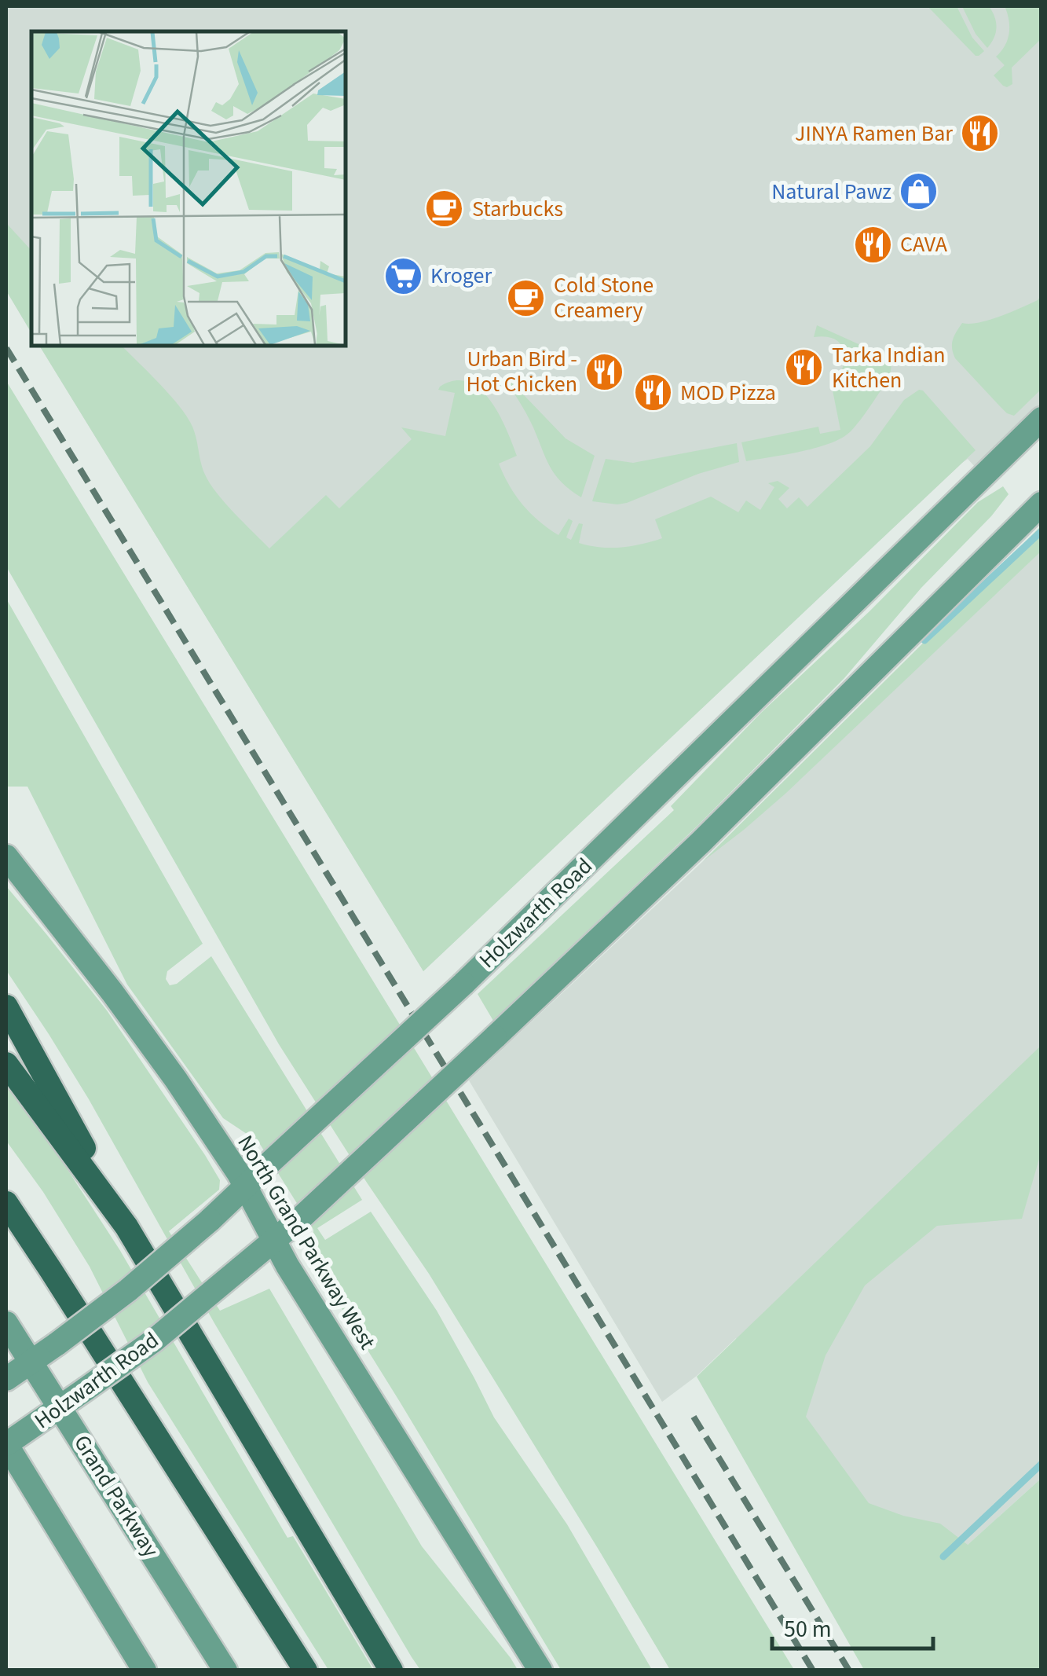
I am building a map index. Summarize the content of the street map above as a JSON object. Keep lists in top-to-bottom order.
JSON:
{
  "streets": {
    "main road": ["Holzwarth Road", "North Grand Parkway West", "Grand Parkway"]
  },
  "crossings": [
    ["Holzwarth Road", "North Grand Parkway West"],
    ["Holzwarth Road", "Grand Parkway"]
  ],
  "places": {
    "restaurant": [
      "JINYA Ramen Bar",
      "CAVA",
      "Tarka Indian Kitchen",
      "Urban Bird - Hot Chicken",
      "MOD Pizza"
    ],
    "shop": ["Natural Pawz"],
    "cafe": ["Starbucks", "Cold Stone Creamery"],
    "supermarket": ["Kroger"]
  },
  "scale_bar": "50 m"
}
